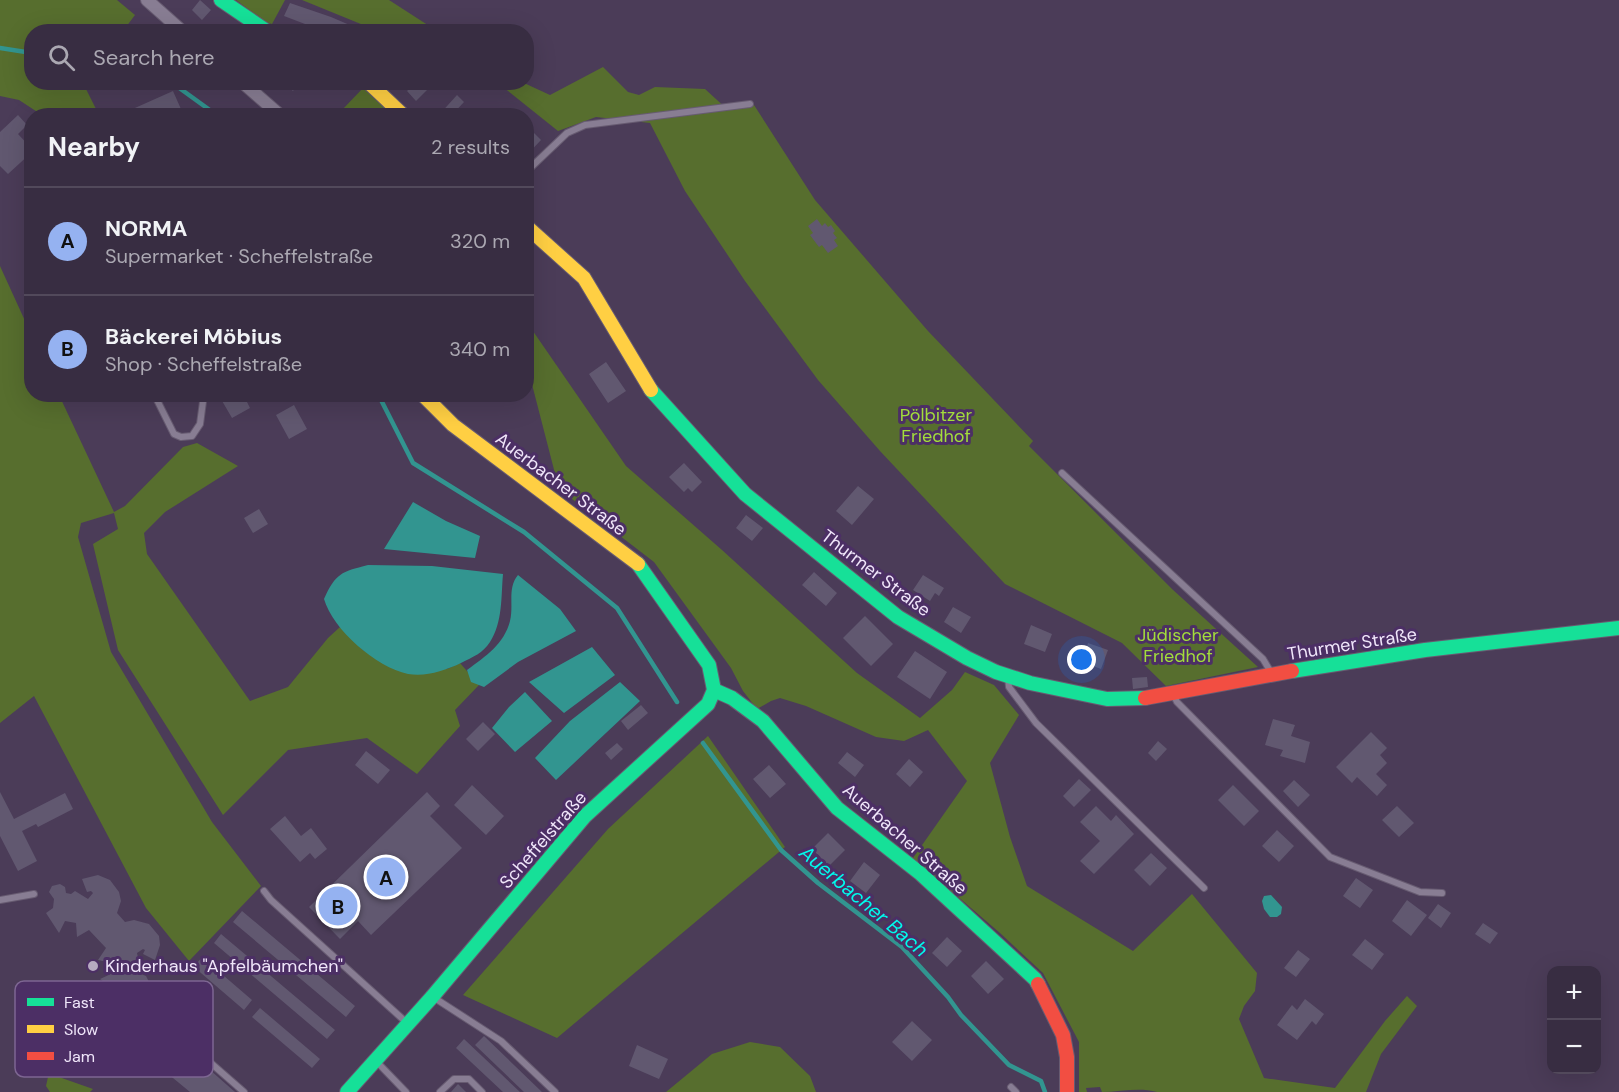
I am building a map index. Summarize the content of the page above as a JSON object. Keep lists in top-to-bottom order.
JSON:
{
  "streets": {
    "street": ["Auerbacher Straße", "Thurmer Straße", "Scheffelstraße"]
  },
  "crossings": [
    ["Auerbacher Straße", "Scheffelstraße"]
  ],
  "water": ["Auerbacher Bach"],
  "parks": ["Pölbitzer Friedhof", "Jüdischer Friedhof"],
  "places": ["Kinderhaus \"Apfelbäumchen\""],
  "legend": ["Fast", "Slow", "Jam"],
  "page": {
    "search": "Search here",
    "heading": ["Nearby", "2 results"],
    "list": [
      {
        "mark": "A",
        "name": "NORMA",
        "note": "Supermarket · Scheffelstraße",
        "value": "320 m"
      },
      {
        "mark": "B",
        "name": "Bäckerei Möbius",
        "note": "Shop · Scheffelstraße",
        "value": "340 m"
      }
    ],
    "pins": ["A", "B"],
    "map_buttons": ["+", "−"]
  }
}
